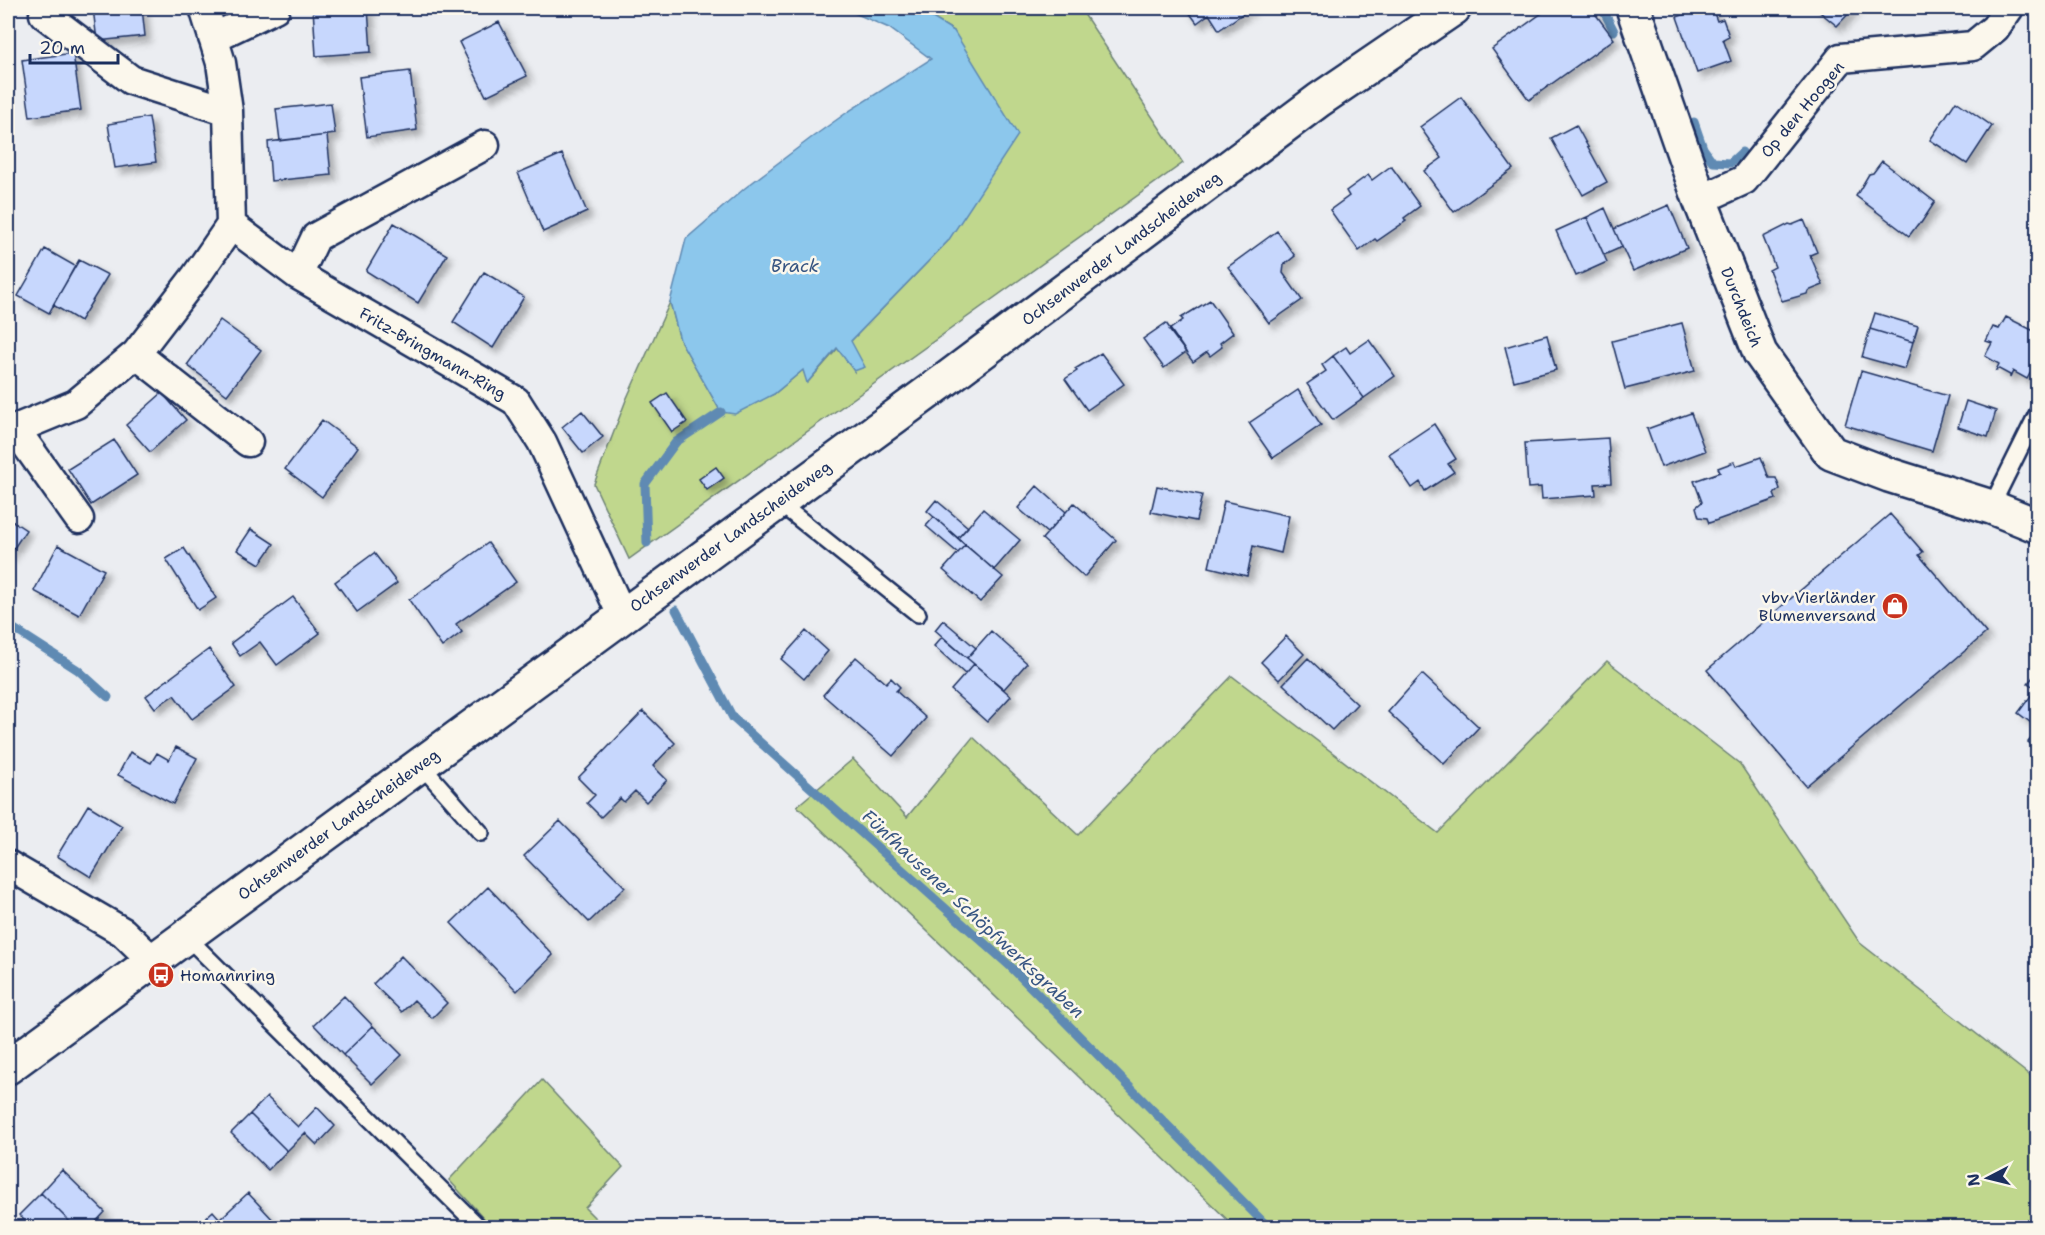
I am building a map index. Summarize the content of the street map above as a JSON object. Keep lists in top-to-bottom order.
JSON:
{
  "streets": {
    "street": [
      "Op den Hoogen",
      "Ochsenwerder Landscheideweg",
      "Durchdeich",
      "Fritz-Bringmann-Ring"
    ]
  },
  "crossings": [
    ["Op den Hoogen", "Durchdeich"],
    ["Ochsenwerder Landscheideweg", "Fritz-Bringmann-Ring"]
  ],
  "water": ["Brack", "Fünfhausener Schöpfwerksgraben"],
  "places": {
    "shop": ["vbv Vierländer Blumenversand"],
    "bus stop": ["Homannring"]
  },
  "scale_bar": "20 m",
  "north": "left"
}
